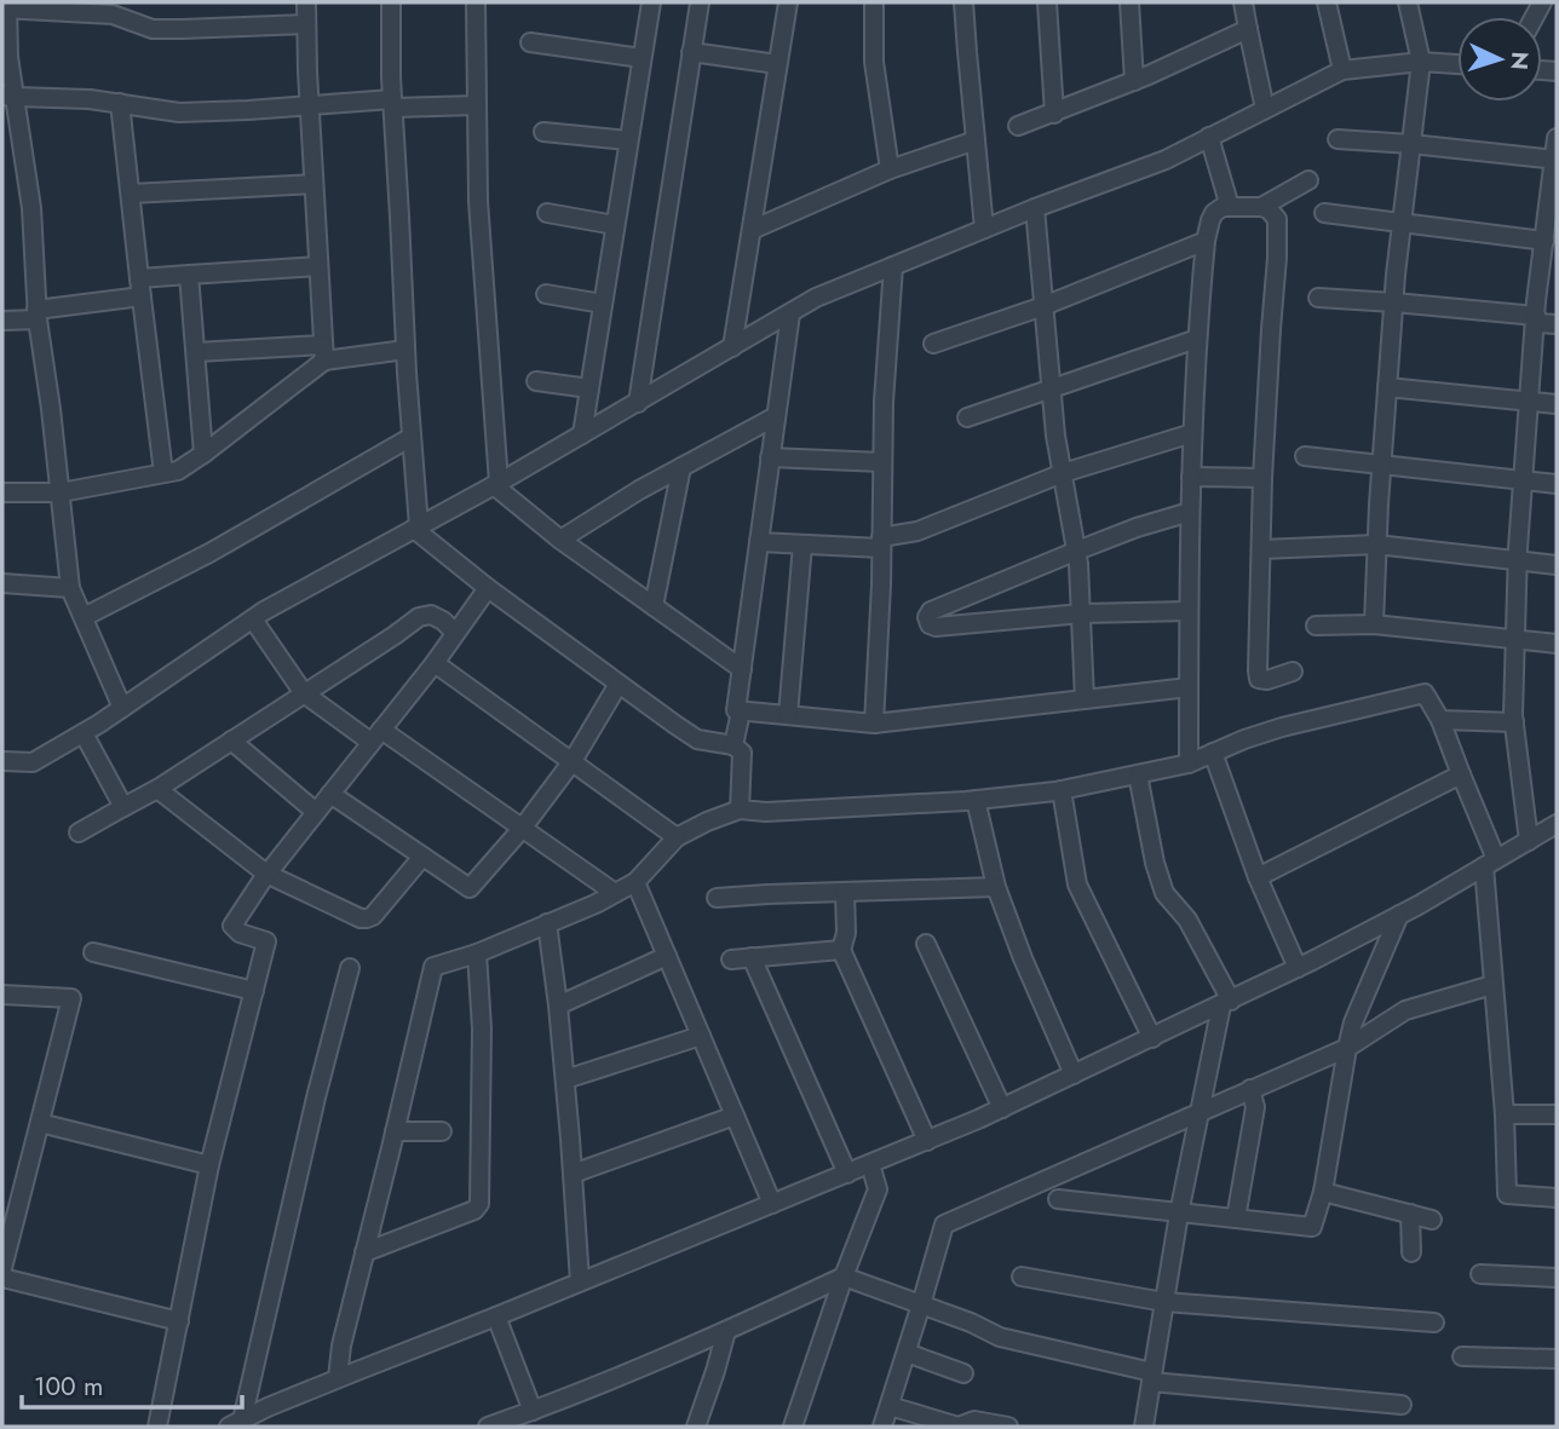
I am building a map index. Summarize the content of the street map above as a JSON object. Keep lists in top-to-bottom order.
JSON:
{
  "scale_bar": "100 m",
  "north": "right"
}
